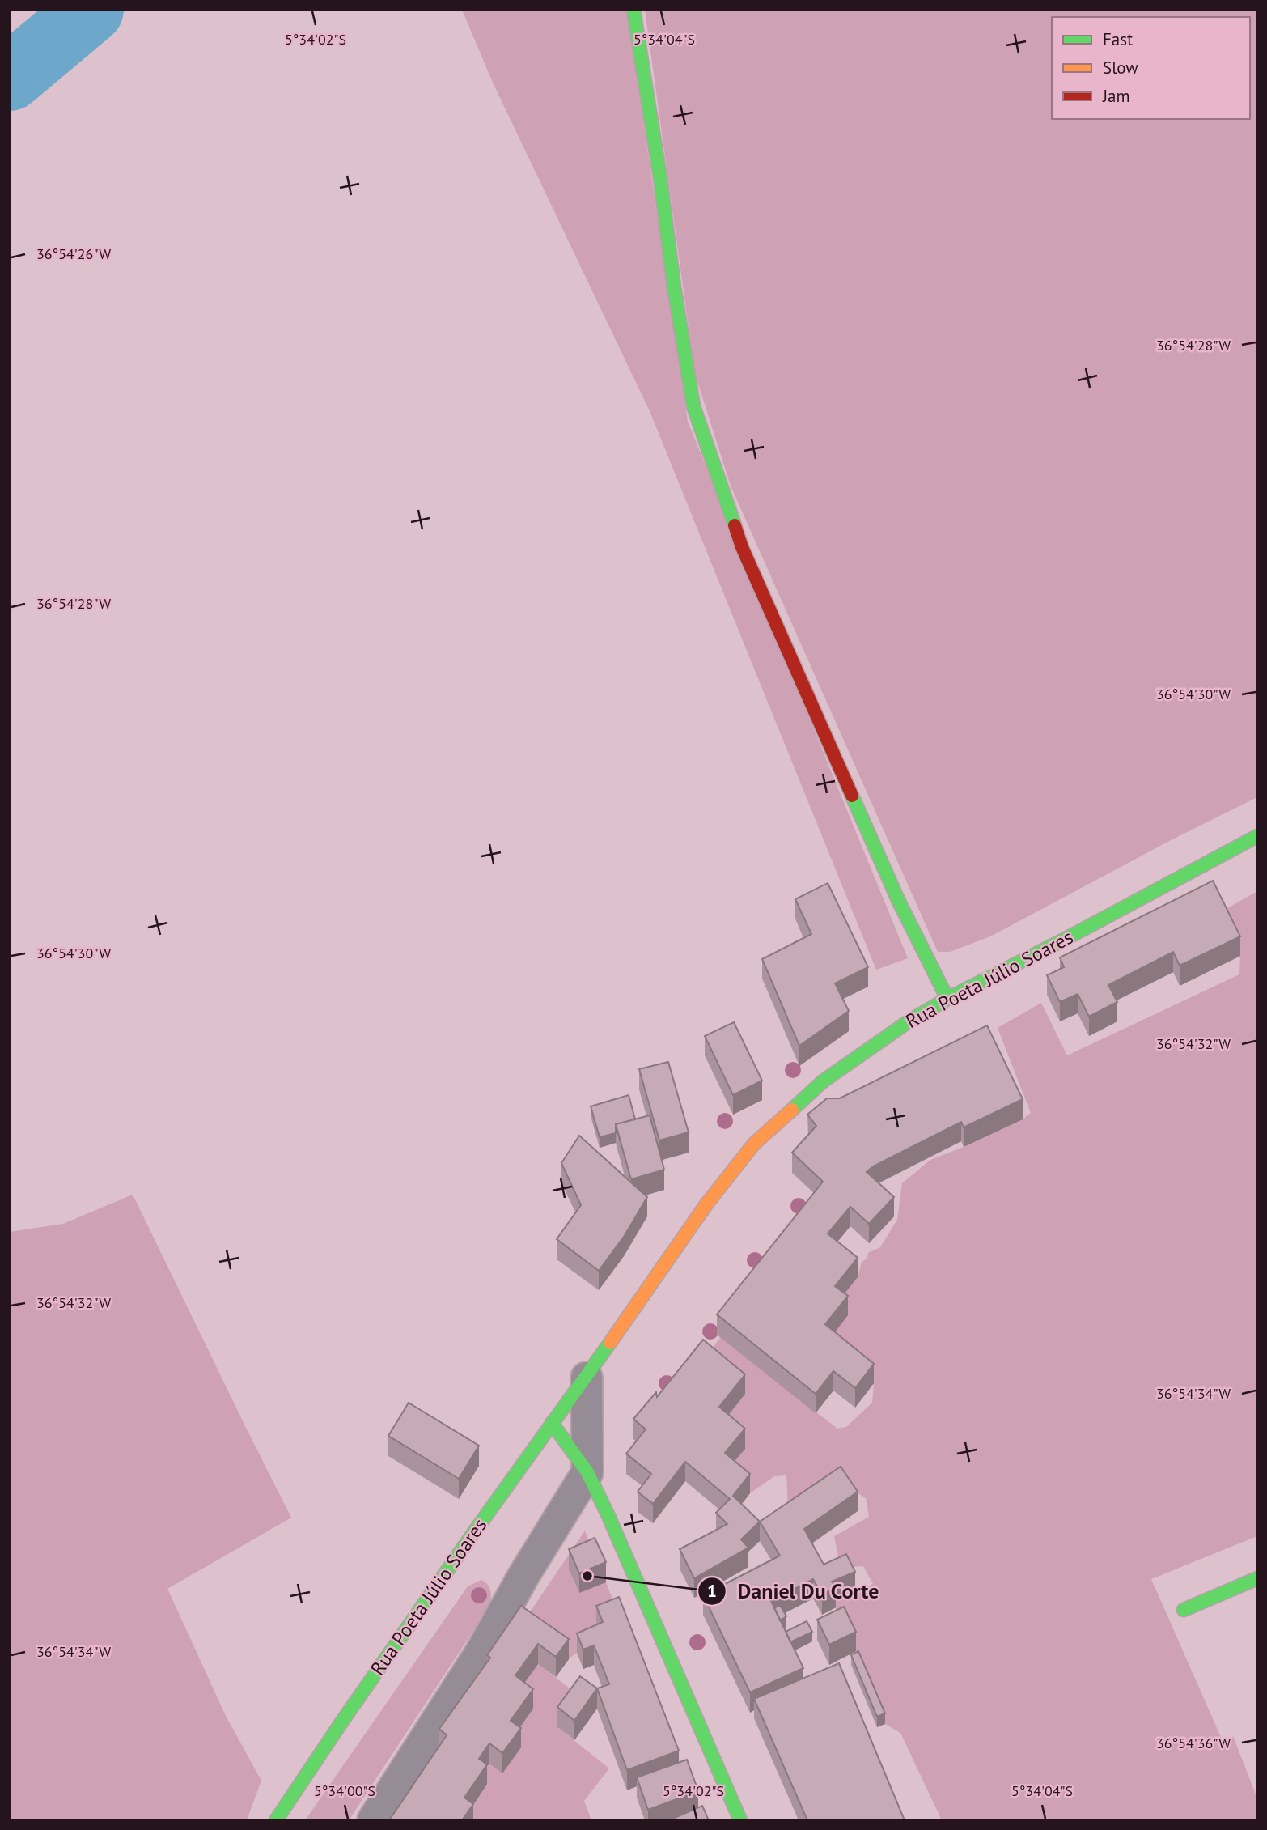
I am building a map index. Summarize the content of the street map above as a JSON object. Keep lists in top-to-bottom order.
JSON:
{
  "streets": {
    "street": ["Rua Poeta Júlio Soares"]
  },
  "places": ["Daniel Du Corte"],
  "legend": ["Fast", "Slow", "Jam"],
  "coordinates": [
    "5°34'02\"S",
    "5°34'04\"S",
    "36°54'26\"W",
    "36°54'28\"W",
    "36°54'30\"W",
    "36°54'32\"W",
    "36°54'34\"W",
    "36°54'36\"W",
    "5°34'00\"S"
  ]
}
